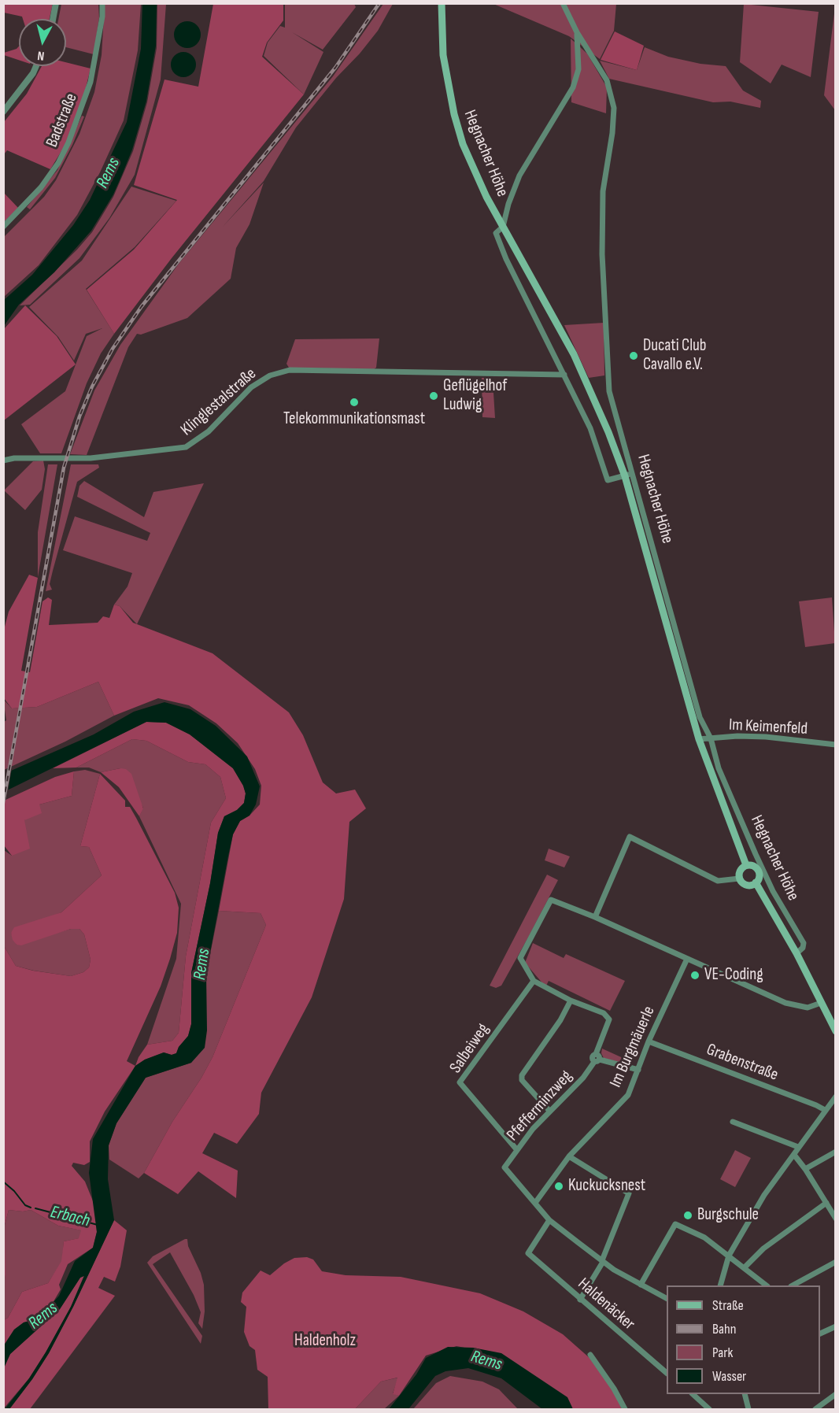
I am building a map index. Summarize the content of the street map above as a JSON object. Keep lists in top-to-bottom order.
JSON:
{
  "streets": {
    "main road": ["Hegnacher Höhe"],
    "street": [
      "Badstraße",
      "Klinglestalstraße",
      "Im Keimenfeld",
      "Im Burgmäuerle",
      "Salbeiweg",
      "Grabenstraße",
      "Pfefferminzweg",
      "Haldenäcker"
    ]
  },
  "crossings": [
    ["Hegnacher Höhe", "Im Keimenfeld"],
    ["Im Burgmäuerle", "Grabenstraße"],
    ["Im Burgmäuerle", "Pfefferminzweg"],
    ["Salbeiweg", "Pfefferminzweg"]
  ],
  "water": ["Rems", "Erbach"],
  "parks": ["Haldenholz"],
  "places": [
    "Ducati Club Cavallo e.V.",
    "Geflügelhof Ludwig",
    "Telekommunikationsmast",
    "VE-Coding",
    "Kuckucksnest",
    "Burgschule"
  ],
  "legend": [
    "Straße",
    "Bahn",
    "Park",
    "Wasser"
  ],
  "north": "bottom"
}
